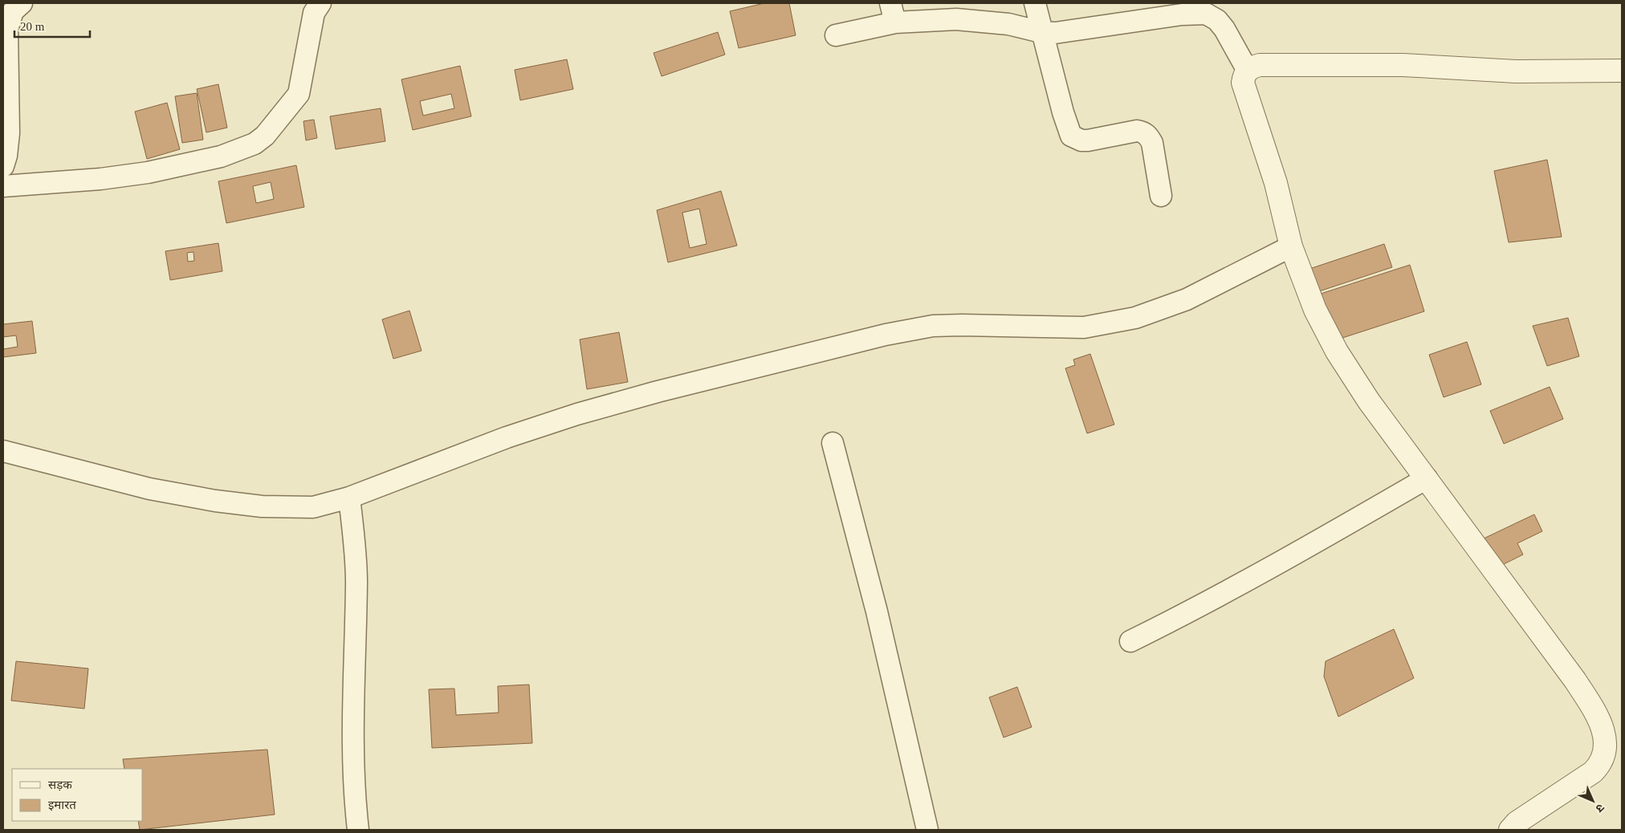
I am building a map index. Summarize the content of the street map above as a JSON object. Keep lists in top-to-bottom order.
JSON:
{
  "legend": ["सड़क", "इमारत"],
  "scale_bar": "20 m",
  "north": "bottom right"
}
